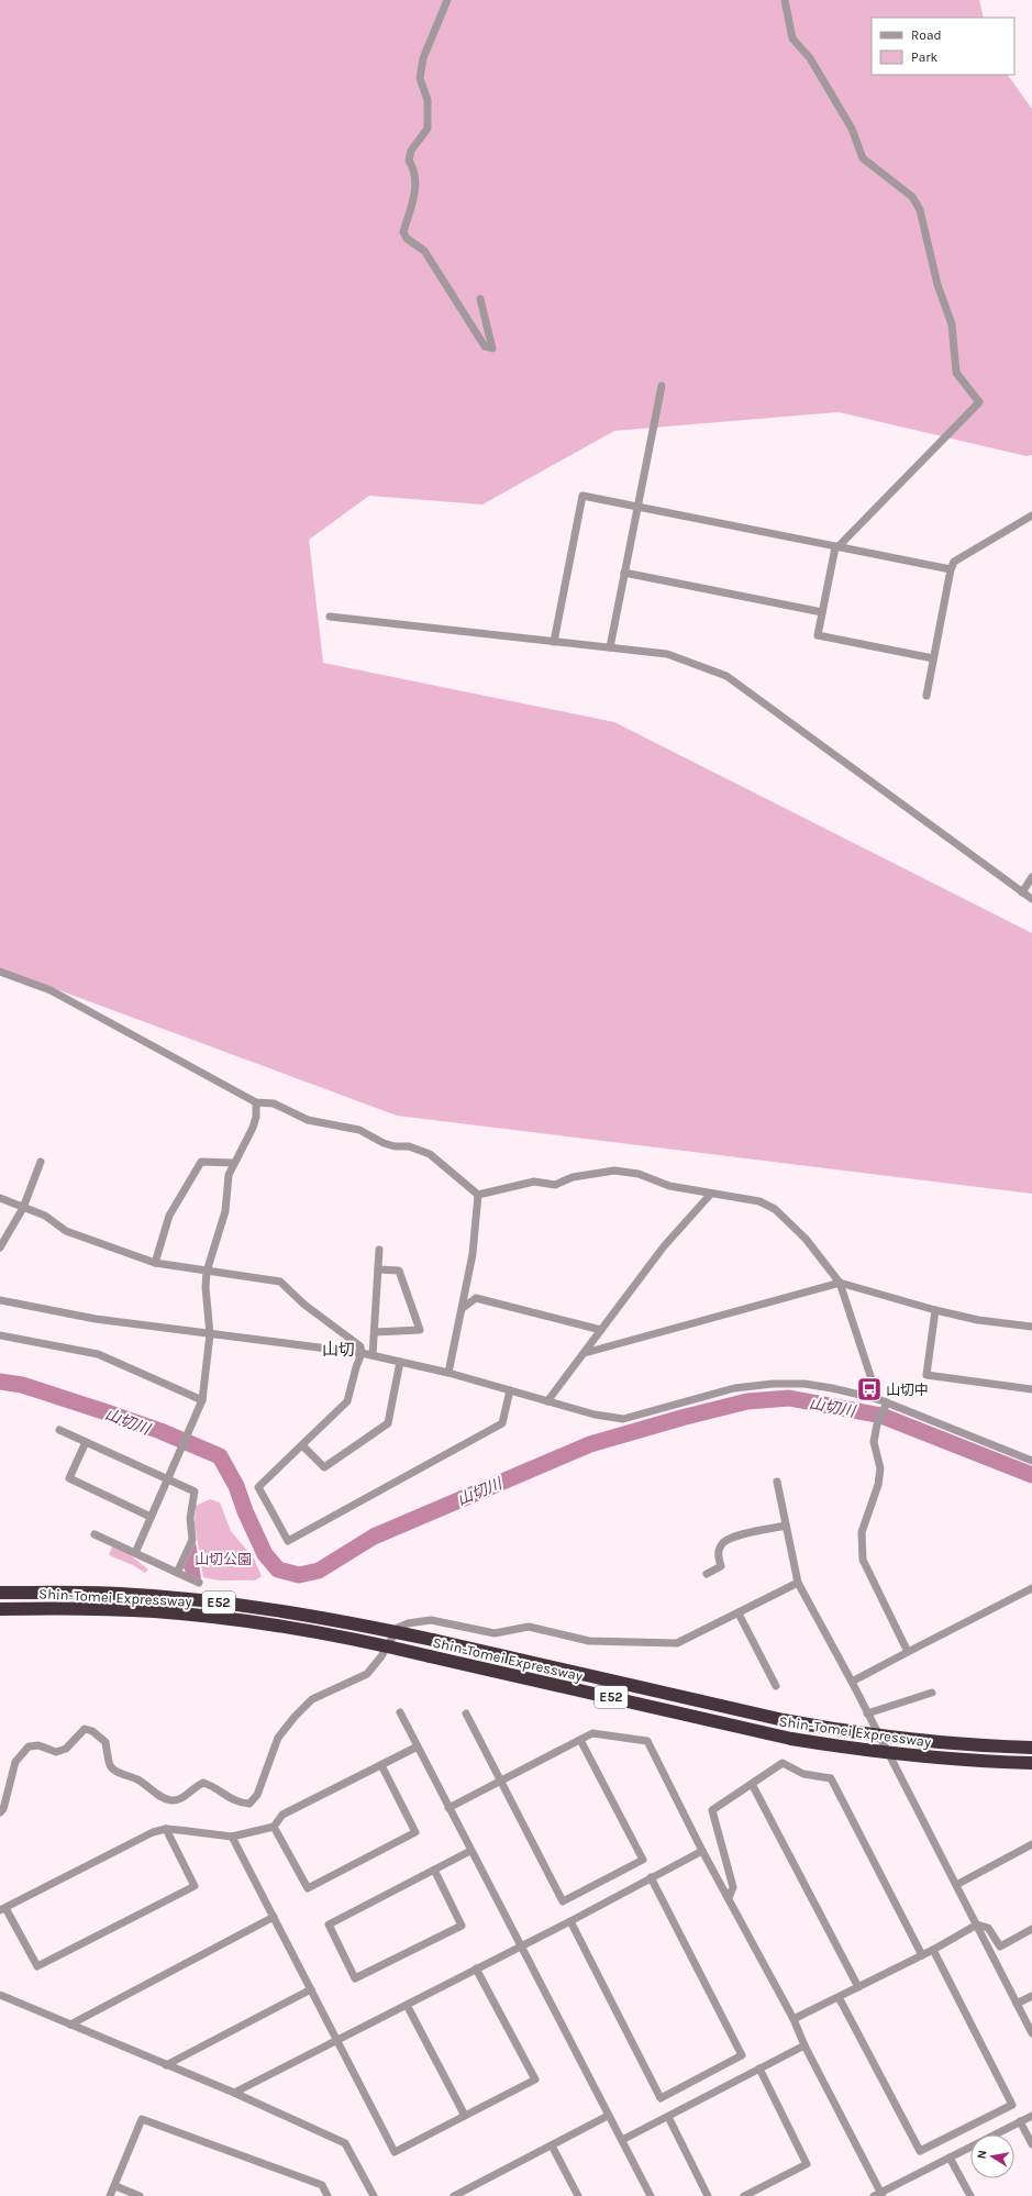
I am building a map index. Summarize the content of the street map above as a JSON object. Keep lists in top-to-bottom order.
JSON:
{
  "streets": {
    "highway": ["Shin-Tomei Expressway", "E52"]
  },
  "districts": ["山切"],
  "water": ["山切川"],
  "parks": ["山切公園"],
  "places": {
    "bus stop": ["山切中"]
  },
  "legend": ["Road", "Park"],
  "north": "left"
}
